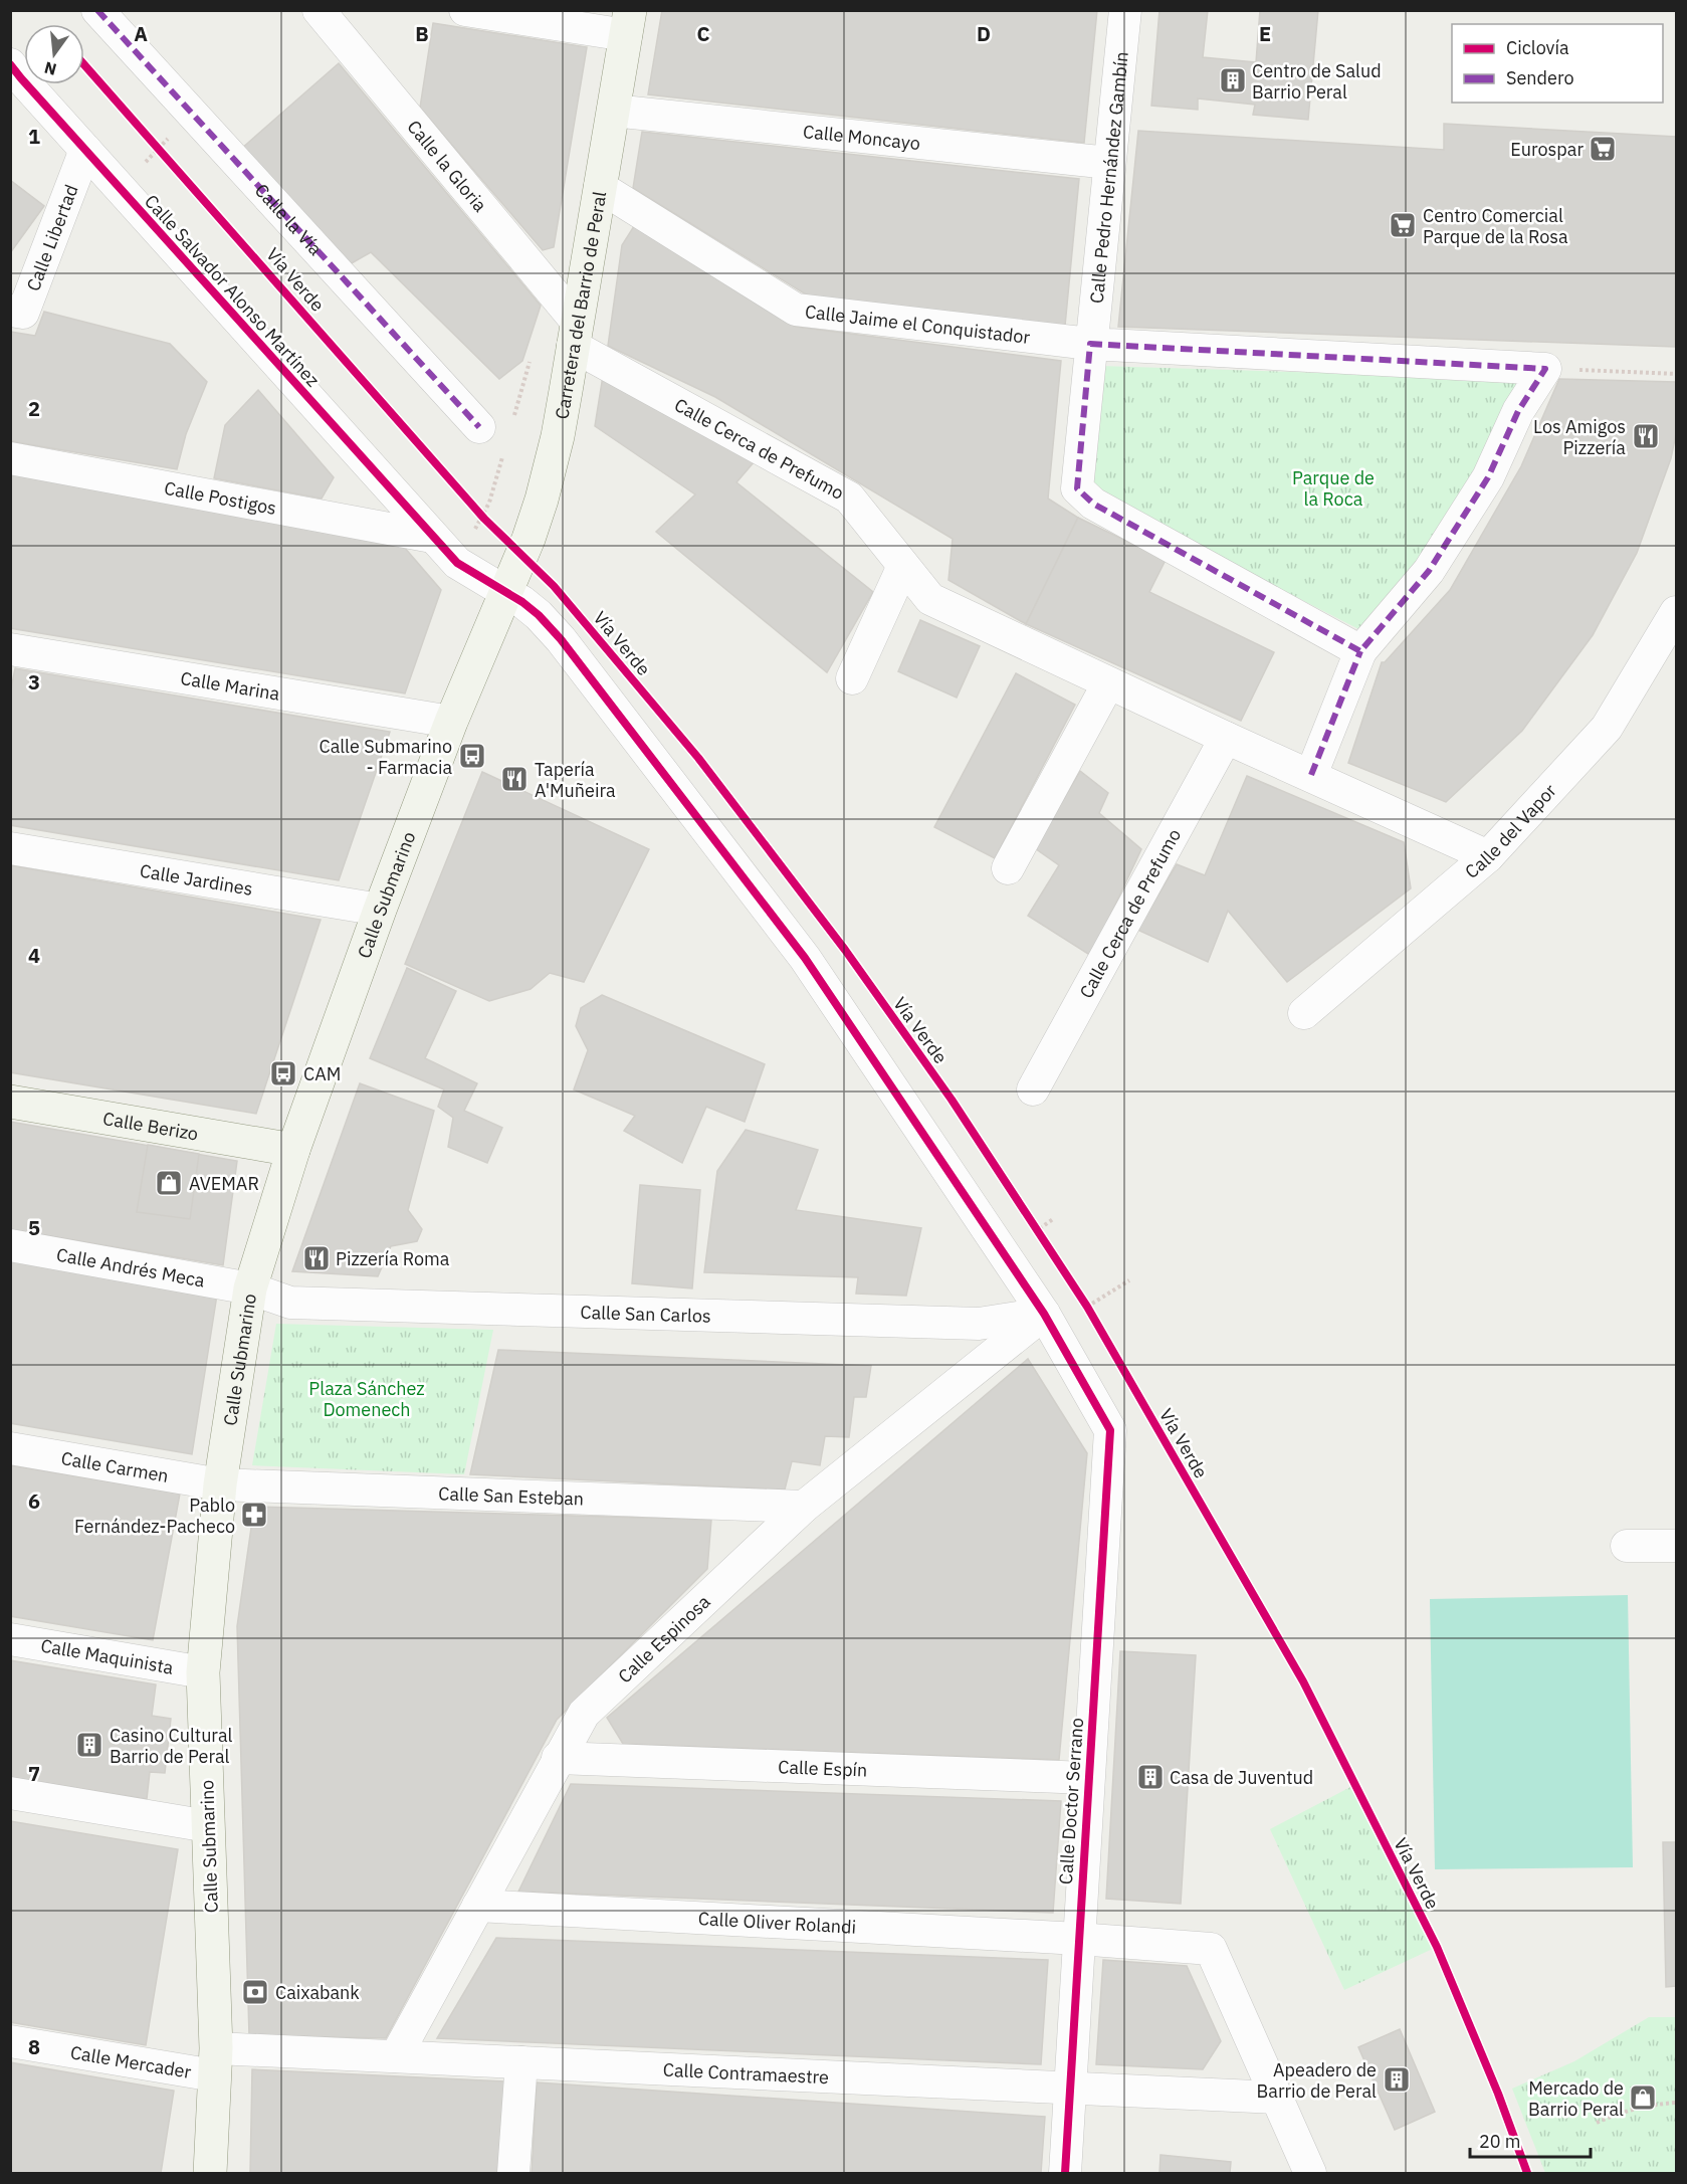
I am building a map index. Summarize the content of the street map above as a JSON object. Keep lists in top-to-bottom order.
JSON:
{
  "streets": {
    "main road": ["Carretera del Barrio de Peral", "Calle Submarino", "Calle Berizo"],
    "street": [
      "Calle Moncayo",
      "Calle la Gloria",
      "Calle Pedro Hernández Gambín",
      "Calle la Vía",
      "Calle Libertad",
      "Calle Salvador Alonso Martínez",
      "Calle Jaime el Conquistador",
      "Calle Cerca de Prefumo",
      "Calle Postigos",
      "Calle Marina",
      "Calle del Vapor",
      "Calle Jardines",
      "Calle Andrés Meca",
      "Calle San Carlos",
      "Calle Carmen",
      "Calle San Esteban",
      "Calle Espinosa",
      "Calle Maquinista",
      "Calle Espín",
      "Calle Doctor Serrano",
      "Calle Oliver Rolandi",
      "Calle Mercader",
      "Calle Contramaestre"
    ],
    "cycle path": ["Vía Verde"]
  },
  "crossings": [
    ["Calle Moncayo", "Calle Pedro Hernández Gambín"],
    ["Calle Moncayo", "Carretera del Barrio de Peral"],
    ["Calle la Gloria", "Carretera del Barrio de Peral"],
    ["Calle la Gloria", "Calle Cerca de Prefumo"],
    ["Calle Pedro Hernández Gambín", "Calle Jaime el Conquistador"],
    ["Calle Libertad", "Calle Salvador Alonso Martínez"],
    ["Calle Salvador Alonso Martínez", "Carretera del Barrio de Peral"],
    ["Calle Salvador Alonso Martínez", "Calle Postigos"],
    ["Calle Salvador Alonso Martínez", "Calle Submarino"],
    ["Calle Salvador Alonso Martínez", "Calle San Carlos"],
    ["Calle Salvador Alonso Martínez", "Calle Espinosa"],
    ["Calle Salvador Alonso Martínez", "Calle Doctor Serrano"],
    ["Carretera del Barrio de Peral", "Calle Jaime el Conquistador"],
    ["Carretera del Barrio de Peral", "Calle Cerca de Prefumo"],
    ["Carretera del Barrio de Peral", "Calle Submarino"],
    ["Calle Cerca de Prefumo", "Calle del Vapor"],
    ["Calle Marina", "Calle Submarino"],
    ["Calle Jardines", "Calle Submarino"],
    ["Calle Submarino", "Calle Berizo"],
    ["Calle Submarino", "Calle Andrés Meca"],
    ["Calle Submarino", "Calle San Carlos"],
    ["Calle Submarino", "Calle Carmen"],
    ["Calle Submarino", "Calle San Esteban"],
    ["Calle Submarino", "Calle Maquinista"],
    ["Calle Submarino", "Calle Mercader"],
    ["Calle Submarino", "Calle Contramaestre"],
    ["Calle Andrés Meca", "Calle San Carlos"],
    ["Calle San Carlos", "Calle Espinosa"],
    ["Calle Carmen", "Calle San Esteban"],
    ["Calle San Esteban", "Calle Espinosa"],
    ["Calle Espinosa", "Calle Espín"],
    ["Calle Espinosa", "Calle Oliver Rolandi"],
    ["Calle Espinosa", "Calle Contramaestre"],
    ["Calle Espín", "Calle Doctor Serrano"],
    ["Calle Doctor Serrano", "Calle Oliver Rolandi"],
    ["Calle Doctor Serrano", "Calle Contramaestre"],
    ["Calle Oliver Rolandi", "Calle Contramaestre"],
    ["Calle Mercader", "Calle Contramaestre"]
  ],
  "parks": ["Parque de la Roca", "Plaza Sánchez Domenech"],
  "places": {
    "building": [
      "Centro de Salud Barrio Peral",
      "Casino Cultural Barrio de Peral",
      "Casa de Juventud",
      "Apeadero de Barrio de Peral"
    ],
    "supermarket": ["Eurospar", "Centro Comercial Parque de la Rosa"],
    "restaurant": ["Los Amigos Pizzería", "Tapería A'Muñeira", "Pizzería Roma"],
    "bus stop": ["Calle Submarino - Farmacia", "CAM"],
    "shop": ["AVEMAR", "Mercado de Barrio Peral"],
    "pharmacy": ["Pablo Fernández-Pacheco"],
    "bank": ["Caixabank"]
  },
  "legend": ["Ciclovía", "Sendero"],
  "scale_bar": "20 m",
  "north": "bottom",
  "grid": {
    "columns": [
      "A",
      "B",
      "C",
      "D",
      "E"
    ],
    "rows": [
      "1",
      "2",
      "3",
      "4",
      "5",
      "6",
      "7",
      "8"
    ]
  }
}
